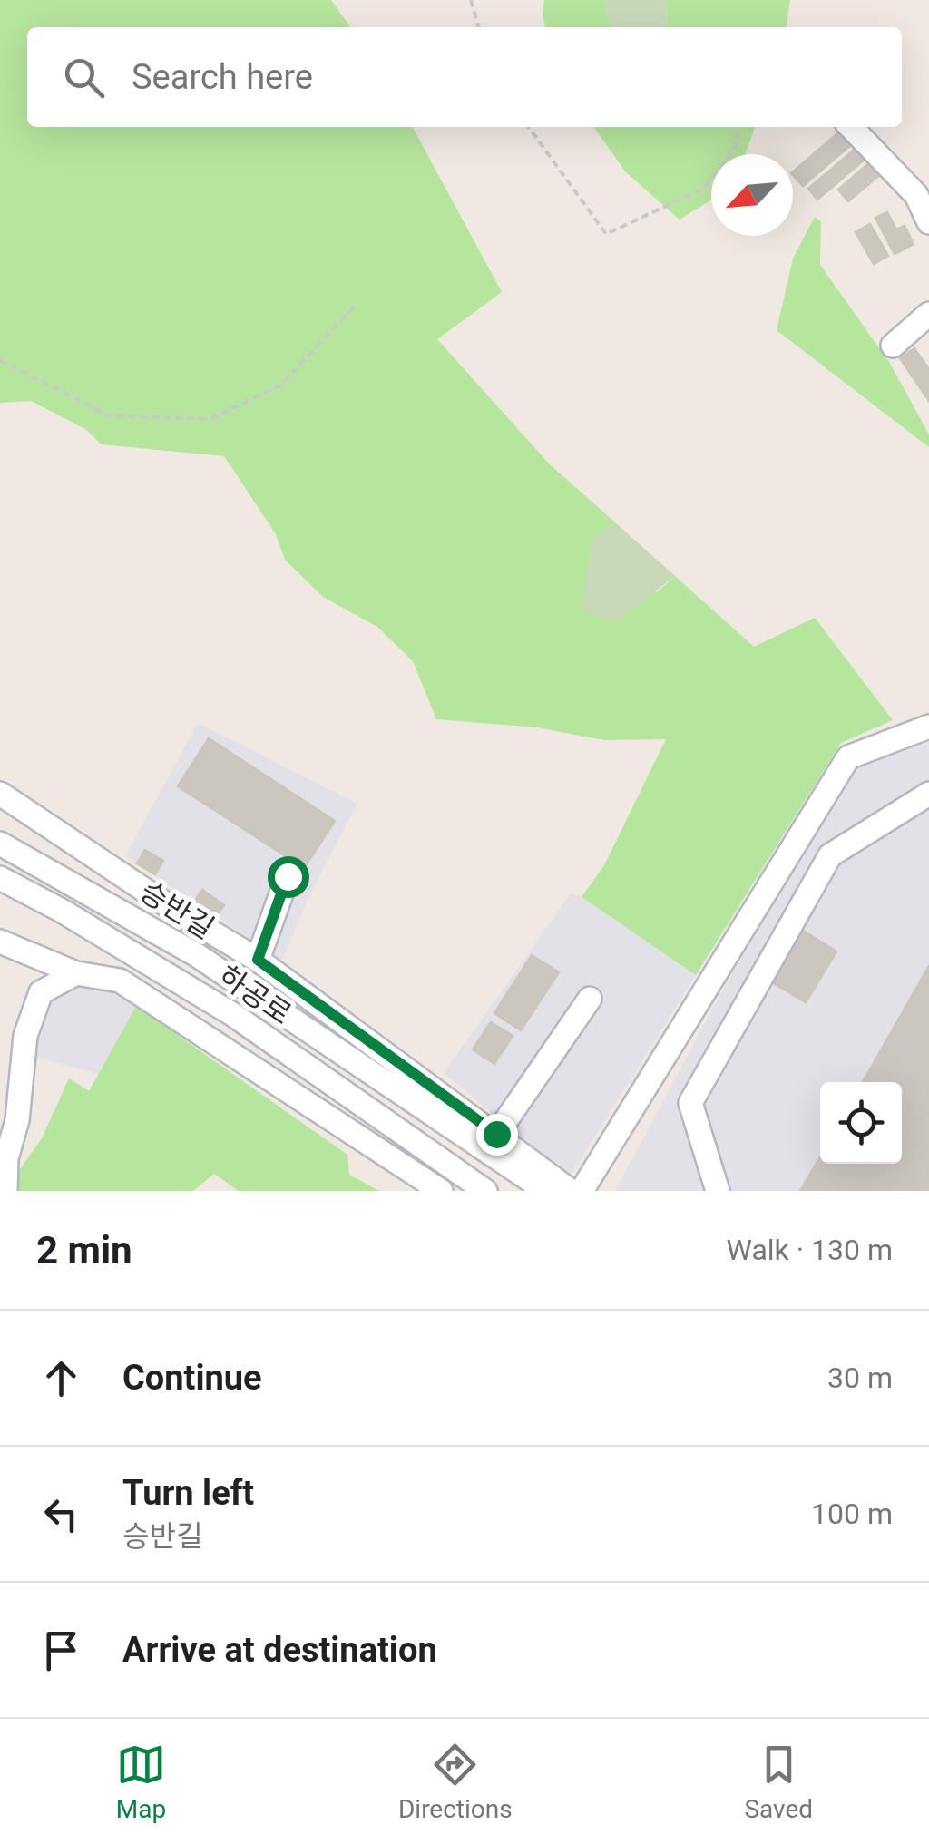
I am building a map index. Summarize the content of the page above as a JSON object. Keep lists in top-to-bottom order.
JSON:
{
  "streets": {
    "street": ["승반길", "하공로"]
  },
  "north": "bottom left",
  "page": {
    "search": "Search here",
    "heading": ["2 min", "Walk · 130 m"],
    "list": [
      ["Continue", "30 m"],
      ["Turn left", "승반길", "100 m"],
      "Arrive at destination"
    ],
    "nav": ["Map", "Directions", "Saved"]
  }
}
